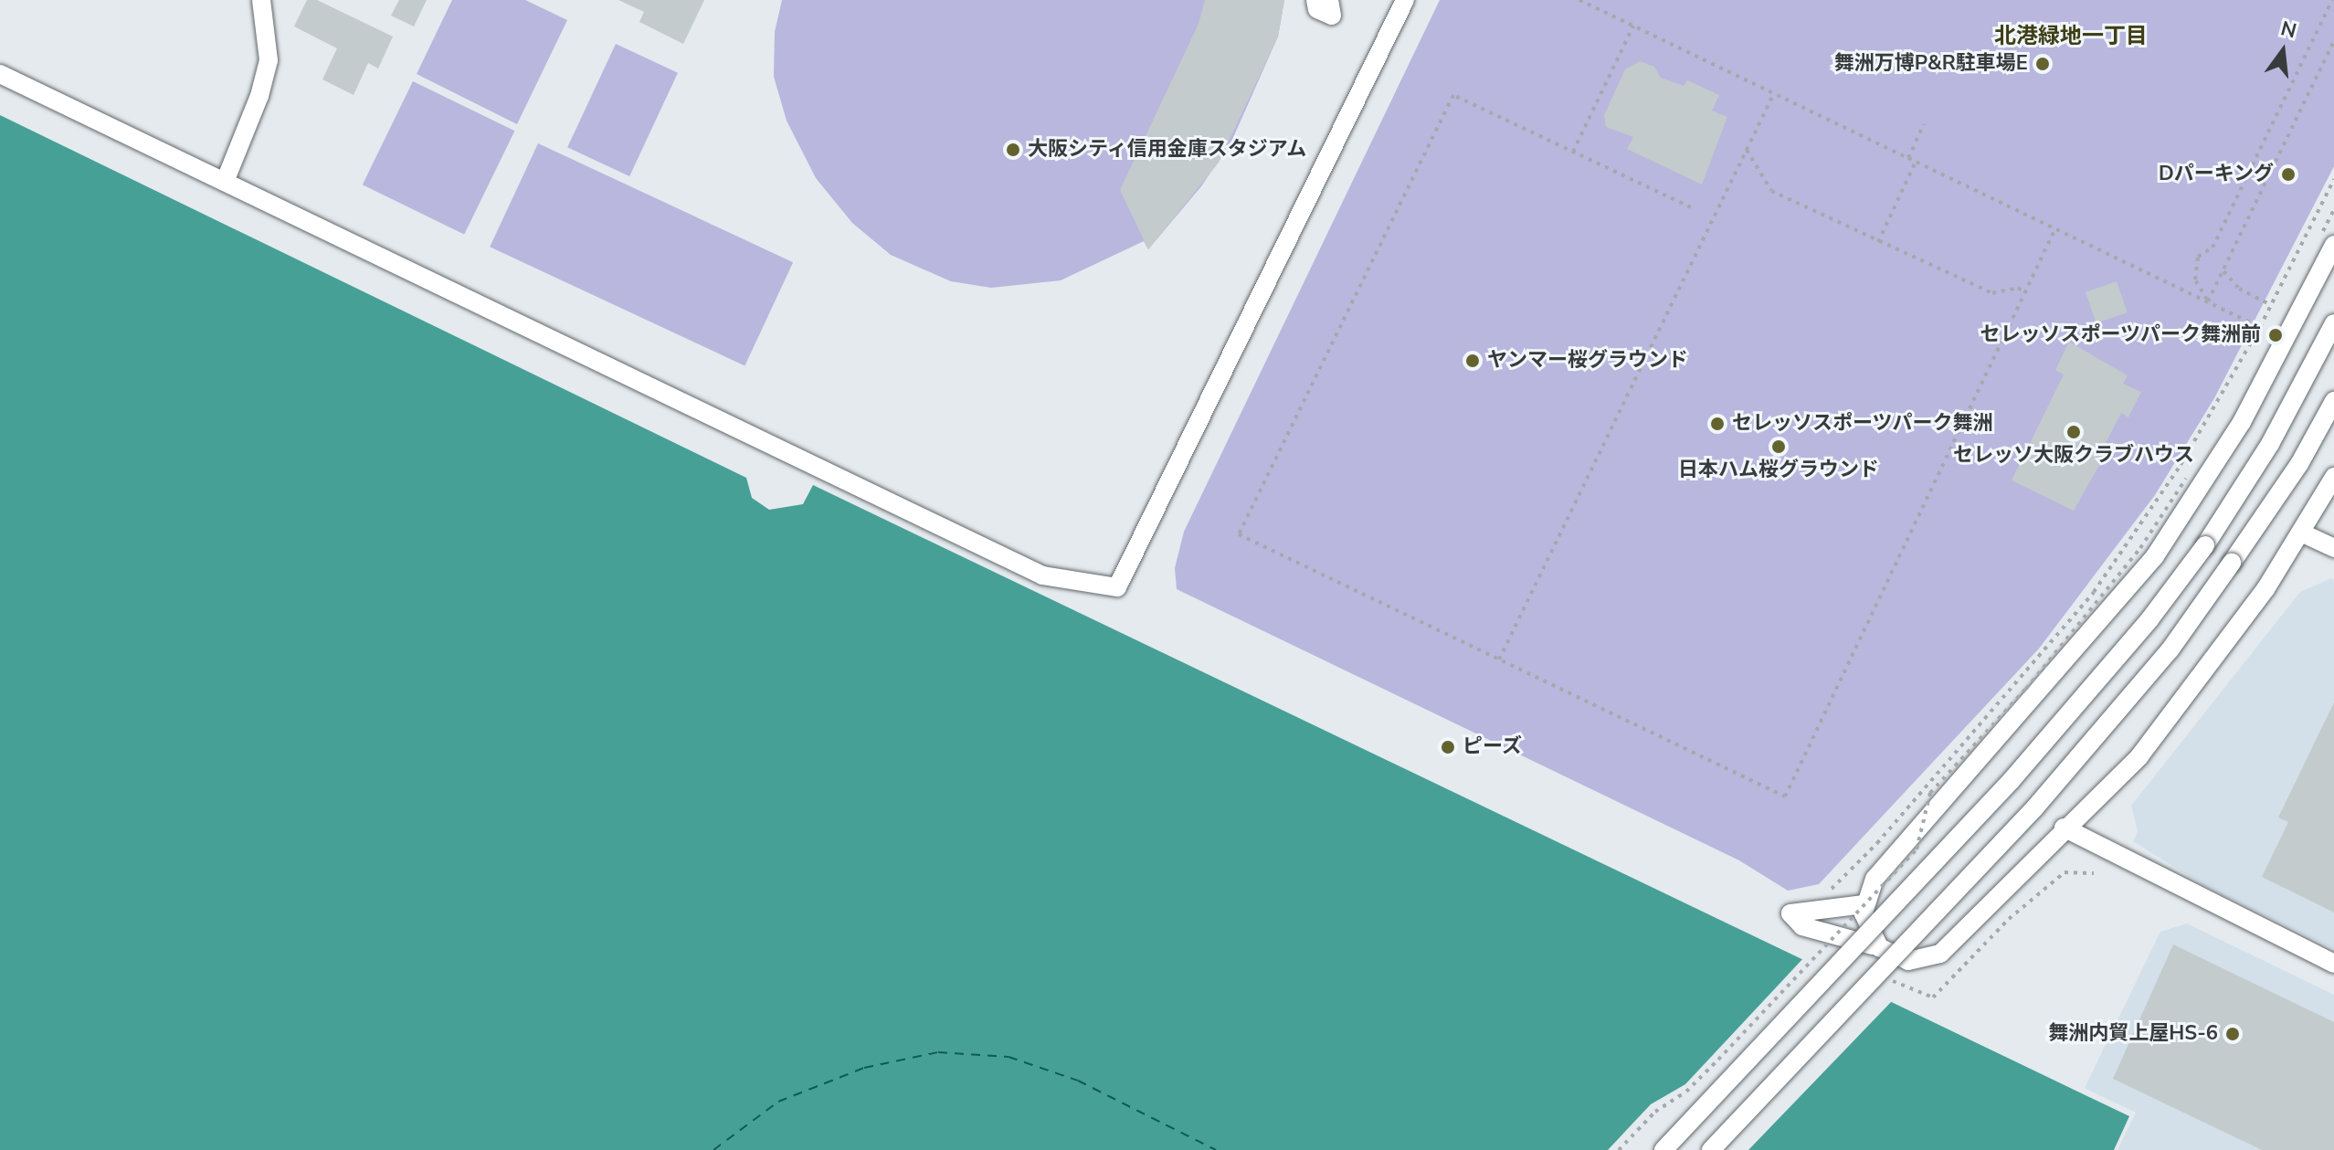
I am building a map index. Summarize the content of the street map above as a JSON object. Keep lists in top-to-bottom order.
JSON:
{
  "districts": ["北港緑地一丁目"],
  "places": [
    "舞洲万博P&R駐車場E",
    "大阪シティ信用金庫スタジアム",
    "Dパーキング",
    "セレッソスポーツパーク舞洲前",
    "ヤンマー桜グラウンド",
    "セレッソスポーツパーク舞洲",
    "セレッソ大阪クラブハウス",
    "日本ハム桜グラウンド",
    "ピーズ",
    "舞洲内貿上屋HS-6"
  ],
  "north": "top"
}
